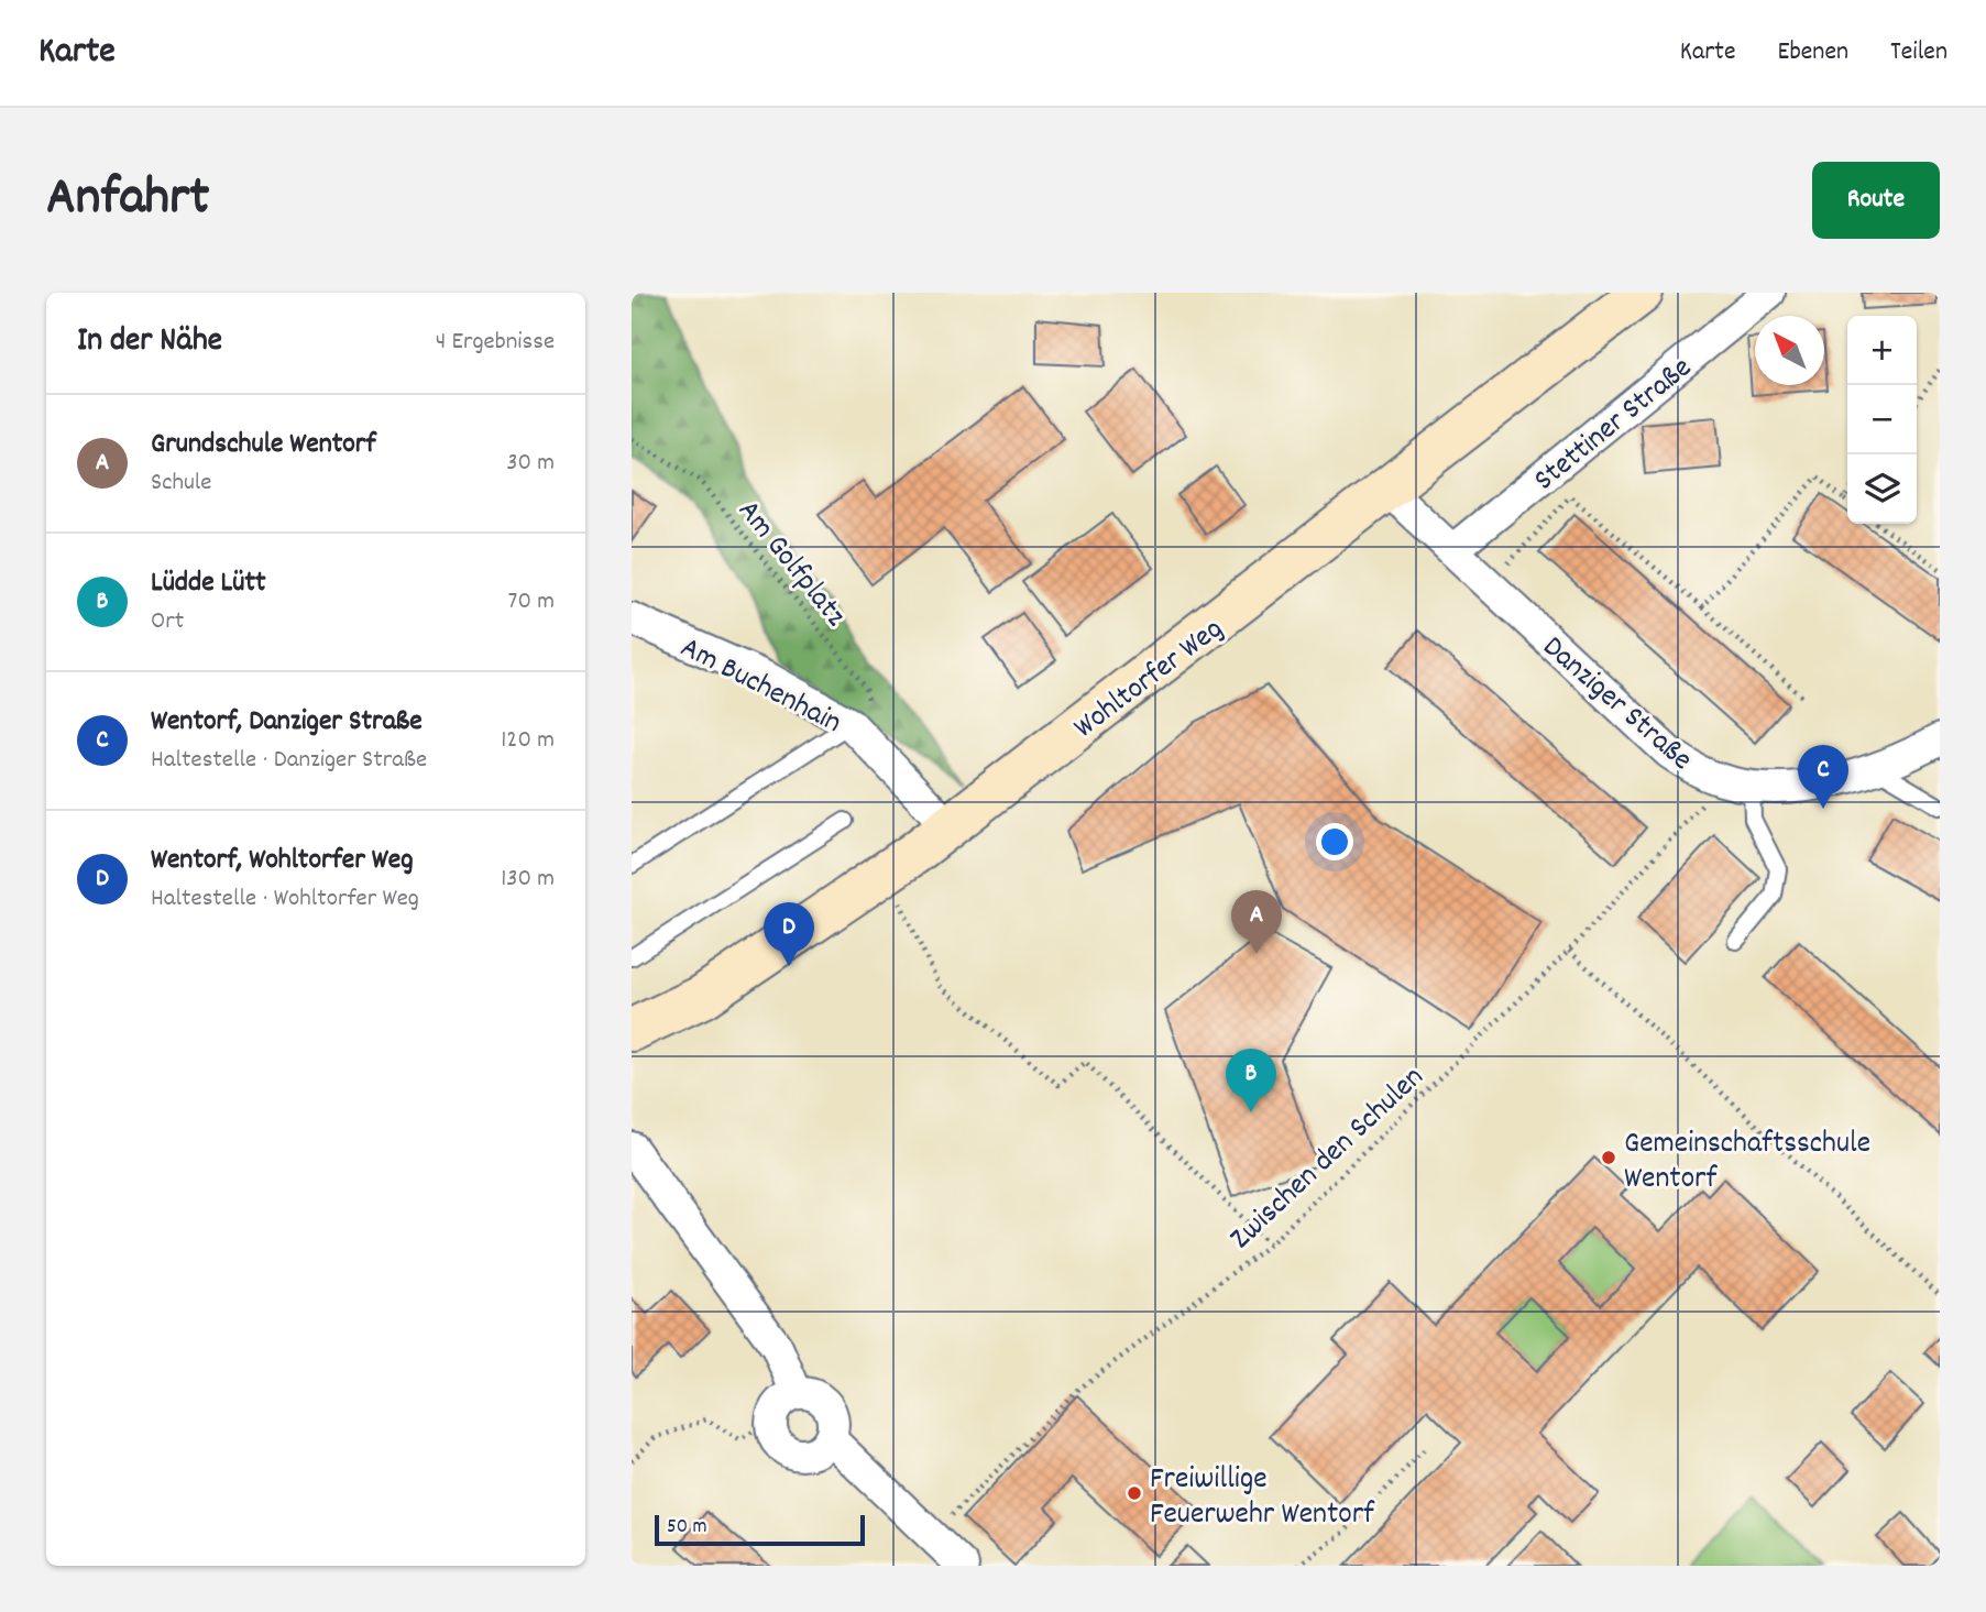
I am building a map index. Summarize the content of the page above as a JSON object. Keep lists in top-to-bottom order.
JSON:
{
  "streets": {
    "main road": ["Wohltorfer Weg"],
    "street": ["Stettiner Straße", "Am Buchenhain", "Danziger Straße"],
    "path": ["Am Golfplatz", "Zwischen den Schulen"]
  },
  "crossings": [
    ["Stettiner Straße", "Danziger Straße"],
    ["Am Golfplatz", "Am Buchenhain"],
    ["Wohltorfer Weg", "Am Buchenhain"],
    ["Wohltorfer Weg", "Danziger Straße"],
    ["Danziger Straße", "Zwischen den Schulen"]
  ],
  "places": ["Gemeinschaftsschule Wentorf", "Freiwillige Feuerwehr Wentorf"],
  "scale_bar": "50 m",
  "north": "top left",
  "page": {
    "header": "Karte",
    "nav": ["Karte", "Ebenen", "Teilen"],
    "title": "Anfahrt",
    "buttons": "Route",
    "heading": ["In der Nähe", "4 Ergebnisse"],
    "map_buttons": ["+", "−"],
    "list": [
      {
        "mark": "A",
        "name": "Grundschule Wentorf",
        "note": "Schule",
        "value": "30 m"
      },
      {
        "mark": "B",
        "name": "Lüdde Lütt",
        "note": "Ort",
        "value": "70 m"
      },
      {
        "mark": "C",
        "name": "Wentorf, Danziger Straße",
        "note": "Haltestelle · Danziger Straße",
        "value": "120 m"
      },
      {
        "mark": "D",
        "name": "Wentorf, Wohltorfer Weg",
        "note": "Haltestelle · Wohltorfer Weg",
        "value": "130 m"
      }
    ],
    "pins": [
      "C",
      "A",
      "D",
      "B"
    ],
    "scale": "50 m"
  }
}
